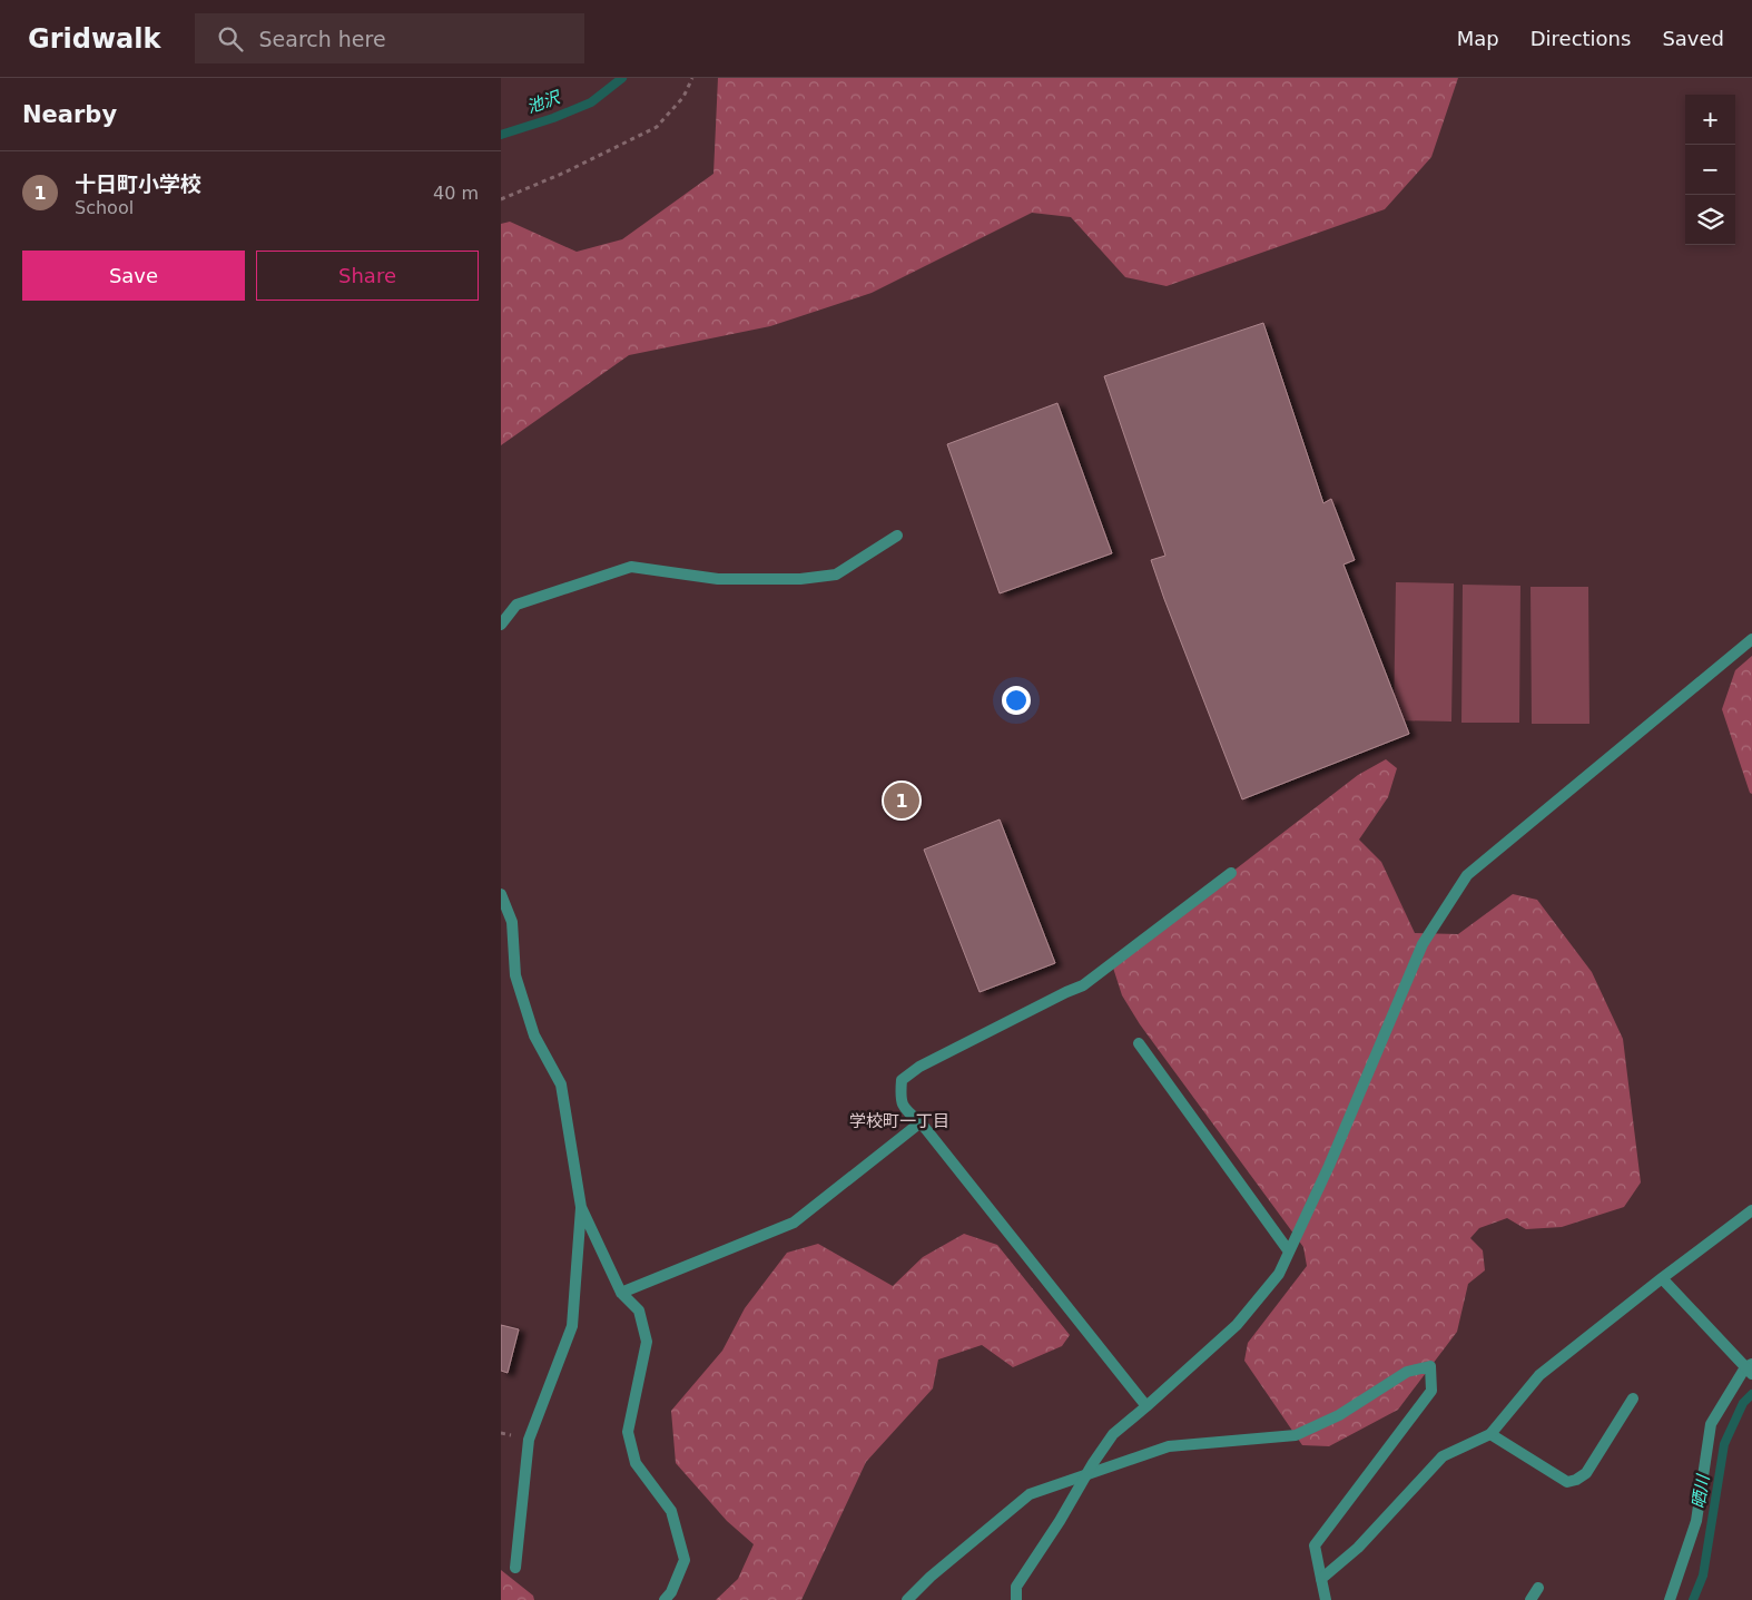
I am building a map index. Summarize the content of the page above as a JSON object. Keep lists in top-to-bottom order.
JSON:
{
  "districts": ["学校町一丁目"],
  "water": ["池沢", "晒川"],
  "page": {
    "header": "Gridwalk",
    "search": "Search here",
    "nav": ["Map", "Directions", "Saved"],
    "heading": "Nearby",
    "map_buttons": ["+", "−"],
    "list": [
      {
        "mark": "1",
        "name": "十日町小学校",
        "note": "School",
        "value": "40 m"
      }
    ],
    "buttons": ["Save", "Share"],
    "pins": "1"
  }
}
